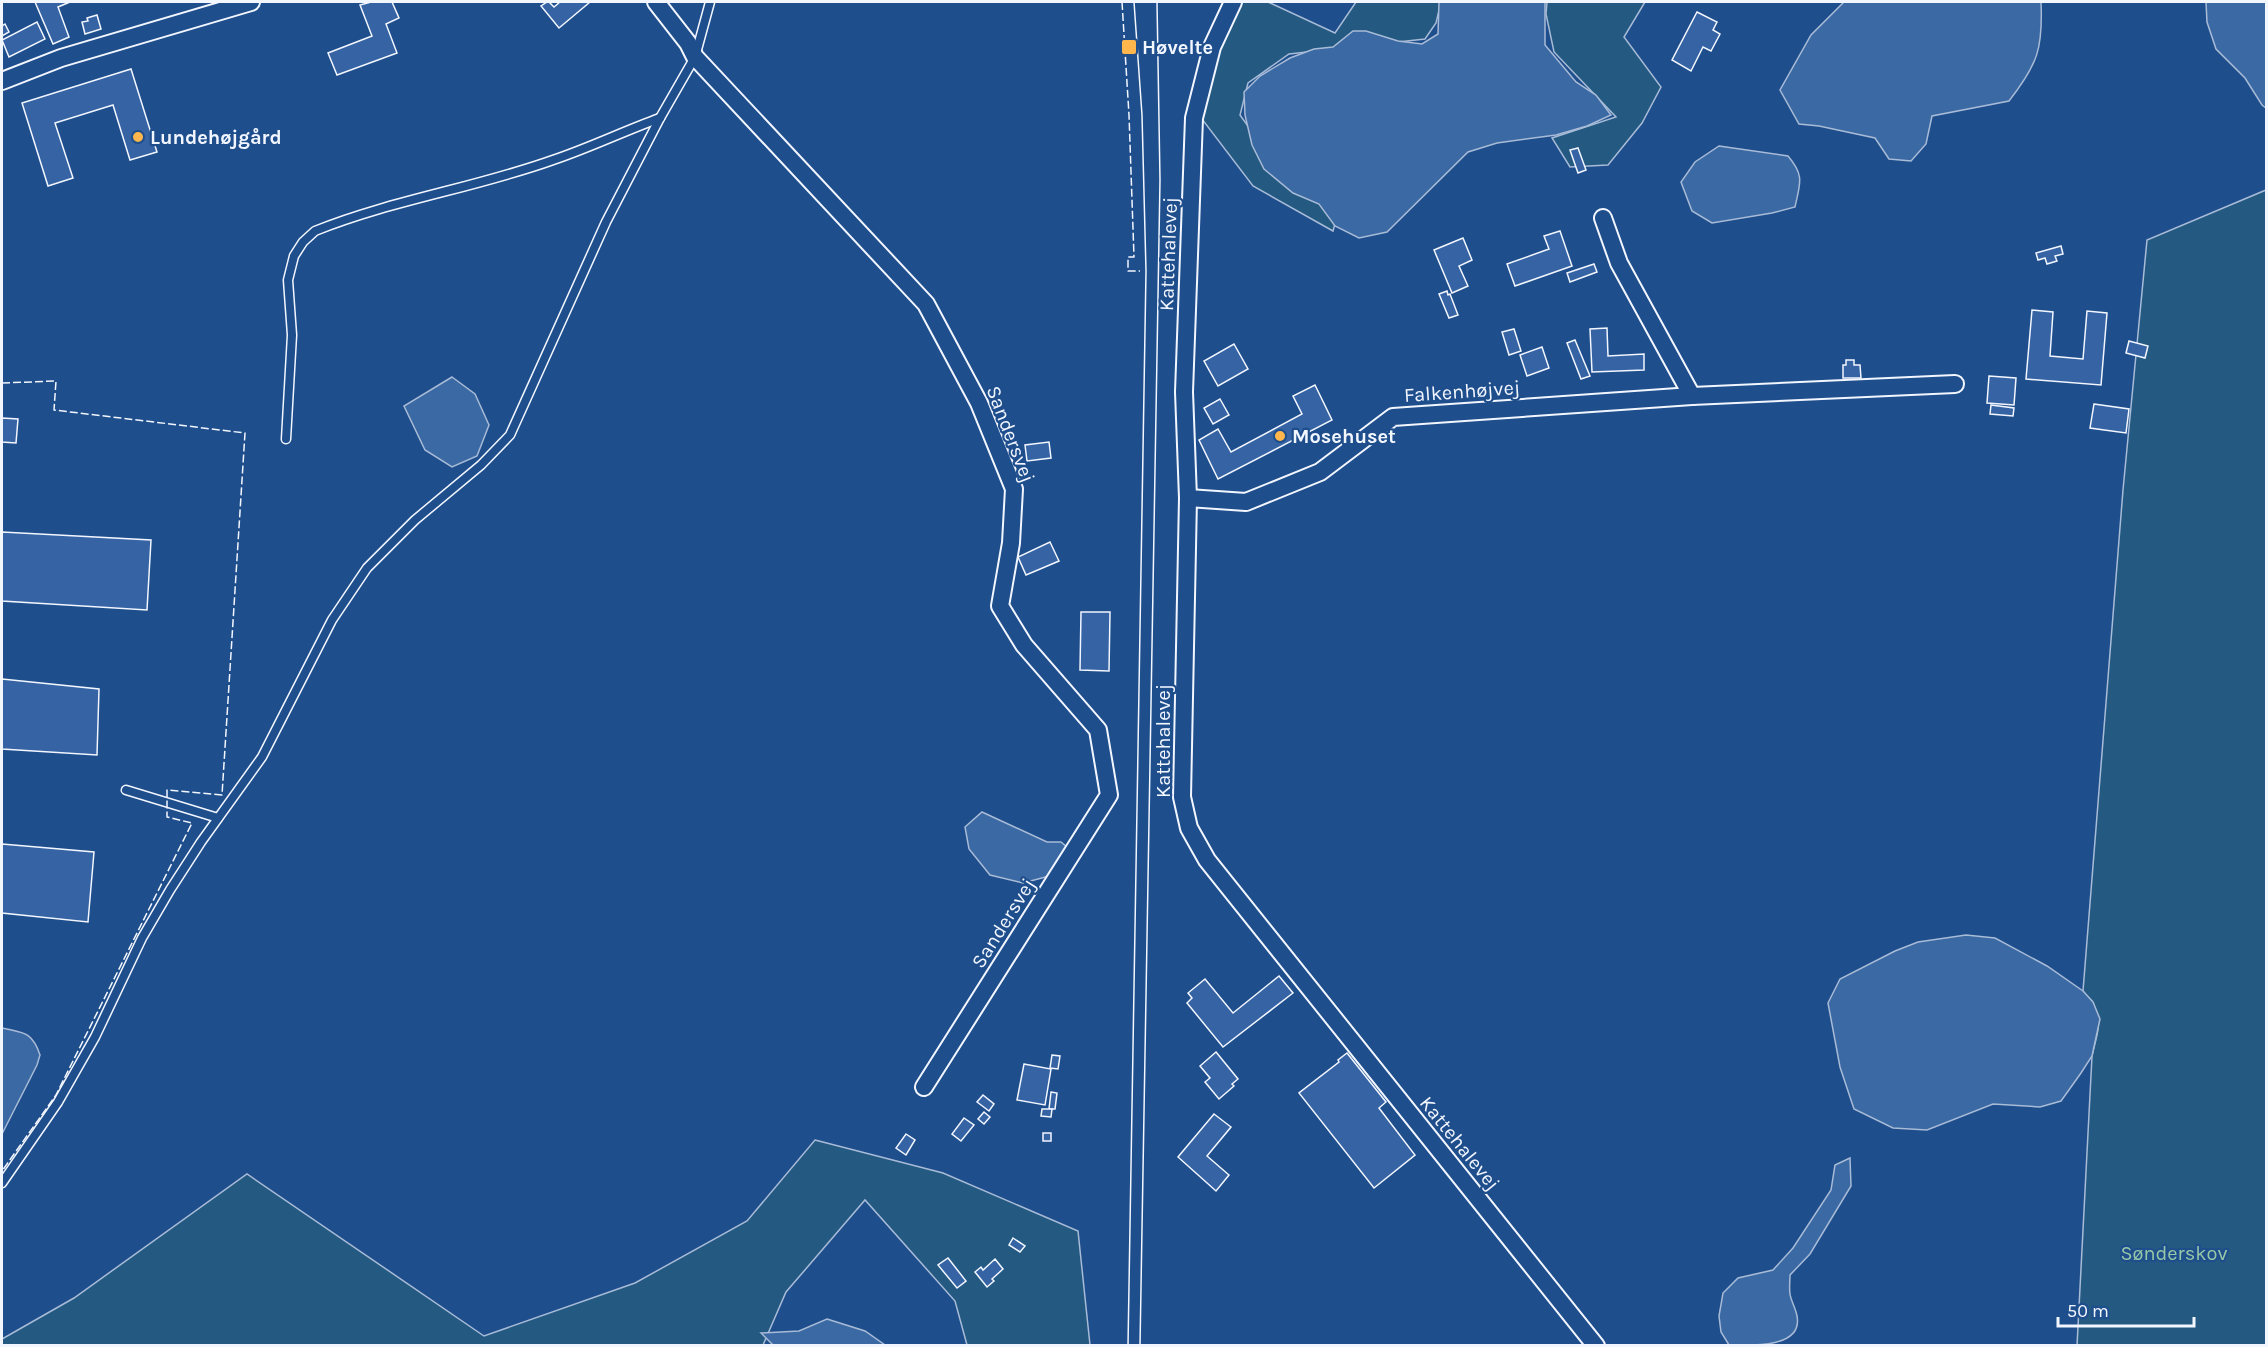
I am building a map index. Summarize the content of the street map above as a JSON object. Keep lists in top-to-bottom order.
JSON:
{
  "streets": {
    "street": ["Kattehalevej", "Falkenhøjvej", "Sandersvej"]
  },
  "crossings": [
    ["Kattehalevej", "Falkenhøjvej"]
  ],
  "parks": ["Sønderskov"],
  "places": {
    "transit": ["Høvelte"],
    "other": ["Lundehøjgård", "Mosehuset"]
  },
  "scale_bar": "50 m"
}
